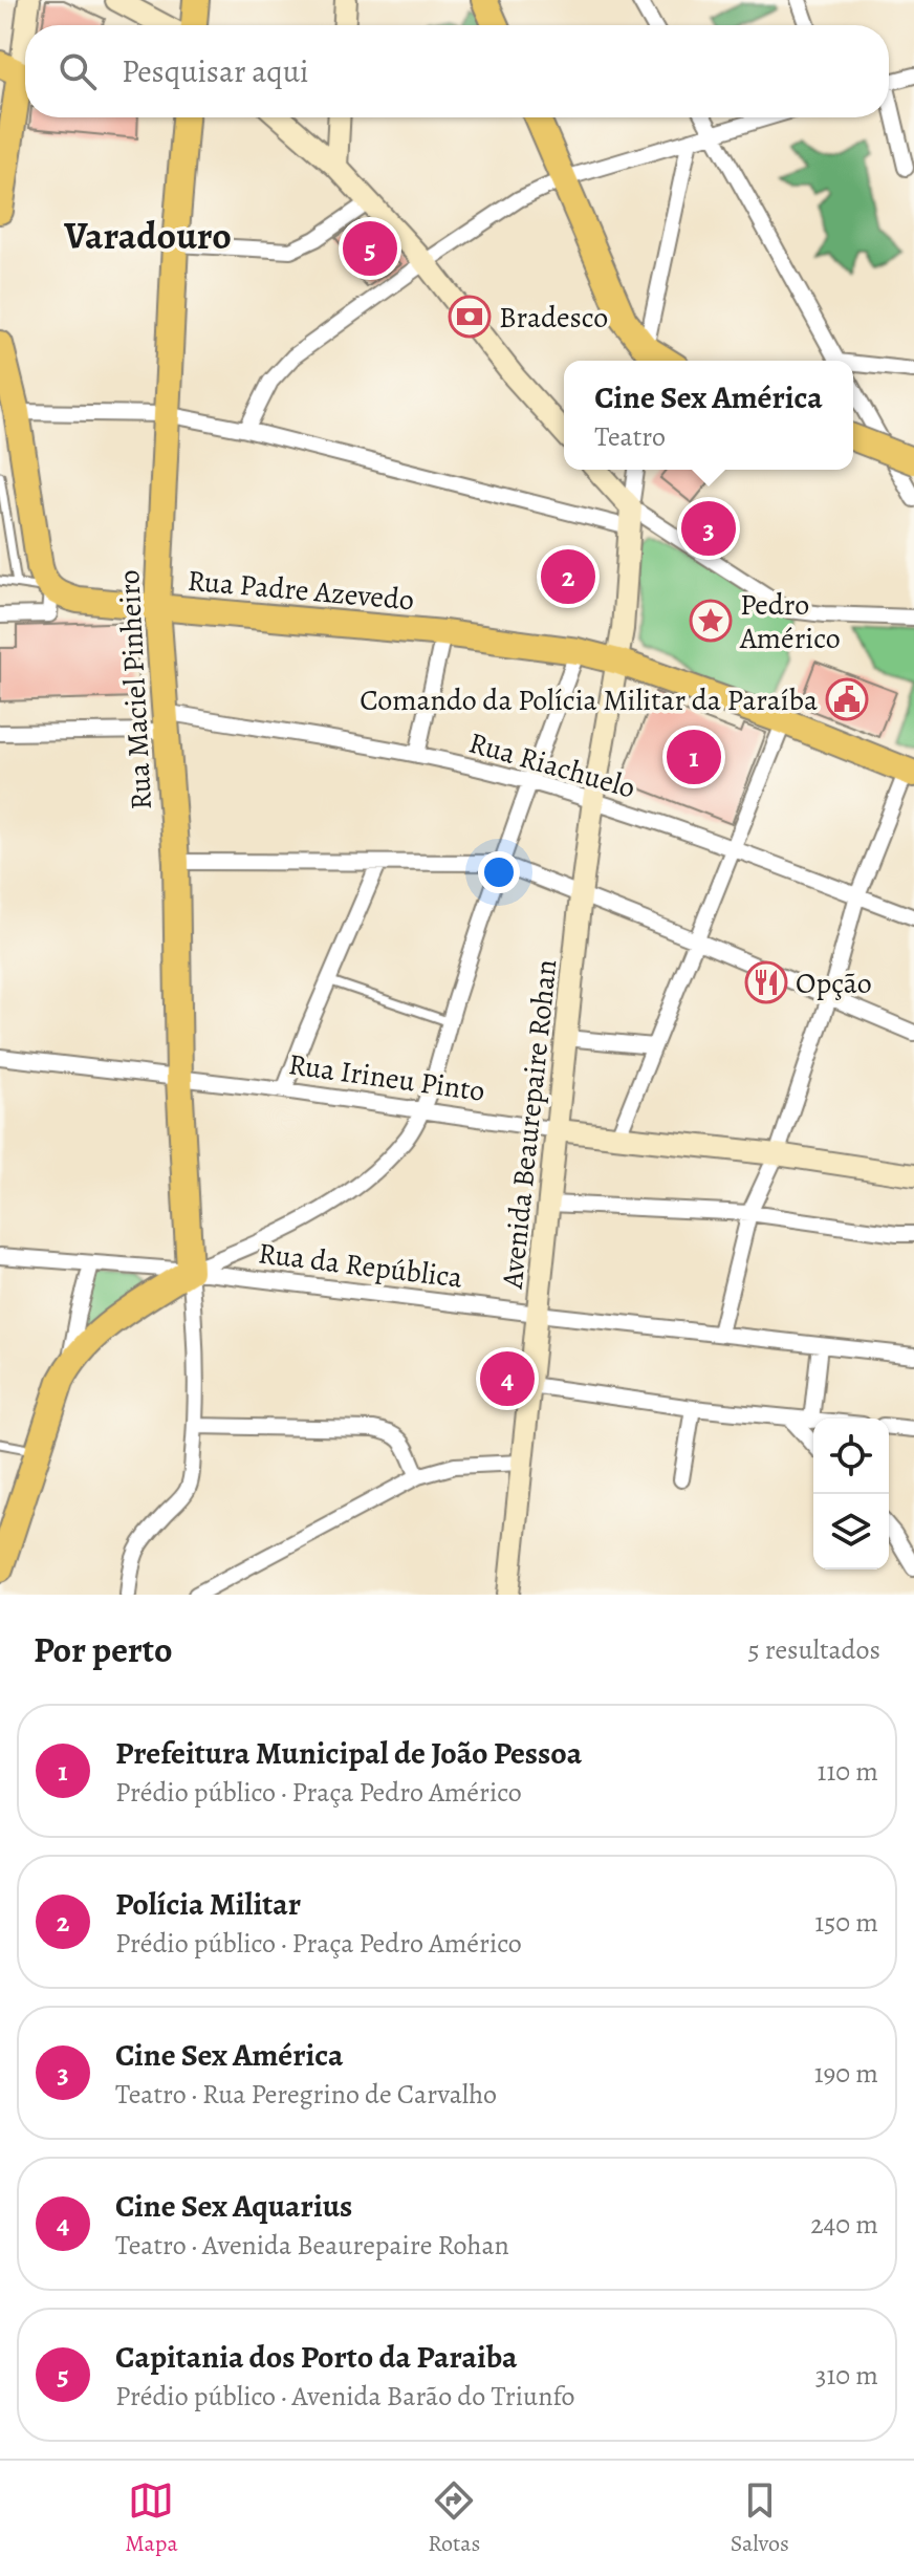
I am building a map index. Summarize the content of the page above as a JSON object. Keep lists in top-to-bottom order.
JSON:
{
  "streets": {
    "main road": [
      "Rua Padre Azevedo",
      "Rua Maciel Pinheiro",
      "Rua Irineu Pinto",
      "Avenida Beaurepaire Rohan"
    ],
    "street": ["Rua Riachuelo", "Rua da República"]
  },
  "crossings": [
    ["Rua Padre Azevedo", "Rua Maciel Pinheiro"],
    ["Rua Padre Azevedo", "Avenida Beaurepaire Rohan"],
    ["Rua Maciel Pinheiro", "Rua Riachuelo"],
    ["Rua Maciel Pinheiro", "Rua Irineu Pinto"],
    ["Rua Maciel Pinheiro", "Rua da República"],
    ["Rua Riachuelo", "Avenida Beaurepaire Rohan"],
    ["Rua Irineu Pinto", "Avenida Beaurepaire Rohan"],
    ["Avenida Beaurepaire Rohan", "Rua da República"]
  ],
  "districts": ["Varadouro"],
  "places": {
    "bank": ["Bradesco"],
    "place": ["Pedro Américo"],
    "public building": ["Comando da Polícia Militar da Paraíba"],
    "restaurant": ["Opção"]
  },
  "page": {
    "search": "Pesquisar aqui",
    "pins": [
      "5",
      "3",
      "2",
      "1",
      "4"
    ],
    "popup": ["Cine Sex América", "Teatro"],
    "heading": ["Por perto", "5 resultados"],
    "list": [
      {
        "mark": "1",
        "name": "Prefeitura Municipal de João Pessoa",
        "note": "Prédio público · Praça Pedro Américo",
        "value": "110 m"
      },
      {
        "mark": "2",
        "name": "Polícia Militar",
        "note": "Prédio público · Praça Pedro Américo",
        "value": "150 m"
      },
      {
        "mark": "3",
        "name": "Cine Sex América",
        "note": "Teatro · Rua Peregrino de Carvalho",
        "value": "190 m"
      },
      {
        "mark": "4",
        "name": "Cine Sex Aquarius",
        "note": "Teatro · Avenida Beaurepaire Rohan",
        "value": "240 m"
      },
      {
        "mark": "5",
        "name": "Capitania dos Porto da Paraiba",
        "note": "Prédio público · Avenida Barão do Triunfo",
        "value": "310 m"
      }
    ],
    "nav": ["Mapa", "Rotas", "Salvos"]
  }
}
